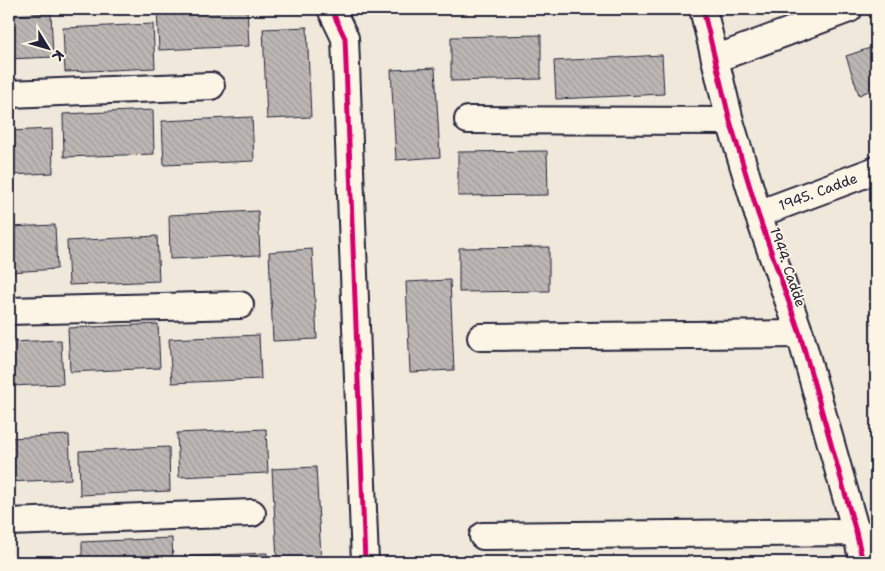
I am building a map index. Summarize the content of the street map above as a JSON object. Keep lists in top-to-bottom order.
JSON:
{
  "streets": {
    "street": ["1945. Cadde", "1944. Cadde"]
  },
  "crossings": [
    ["1945. Cadde", "1944. Cadde"]
  ],
  "north": "bottom right"
}
